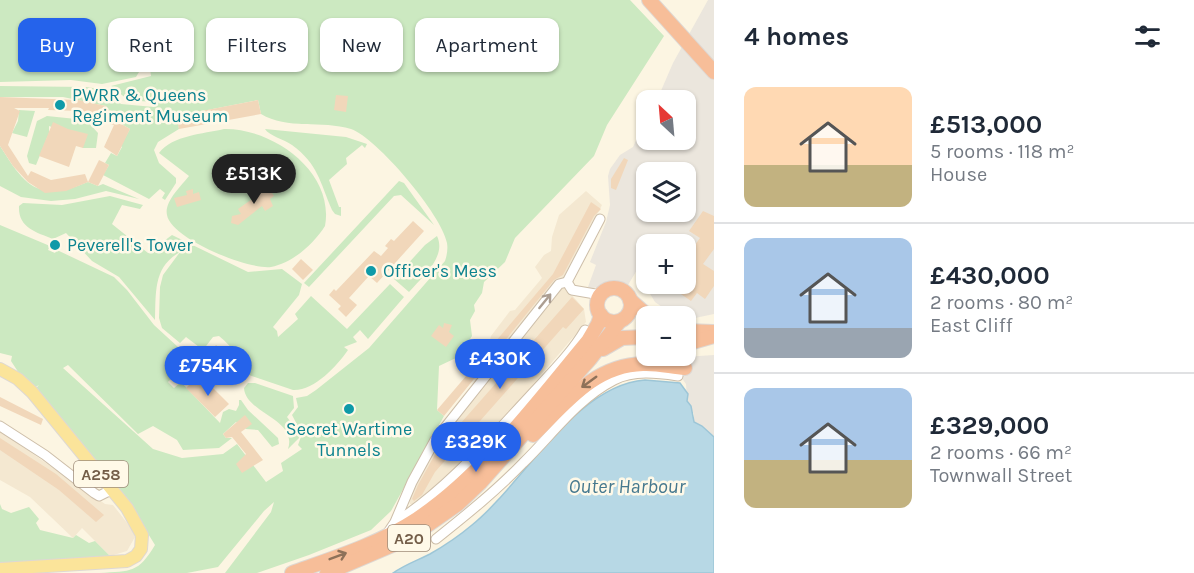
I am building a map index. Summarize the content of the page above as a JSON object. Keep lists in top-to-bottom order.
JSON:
{
  "streets": {
    "highway": ["A20"],
    "main road": ["A258"]
  },
  "water": ["Outer Harbour"],
  "places": [
    "PWRR & Queens Regiment Museum",
    "Peverell's Tower",
    "Officer's Mess",
    "Secret Wartime Tunnels"
  ],
  "north": "top left",
  "page": {
    "heading": "4 homes",
    "chip": [
      "Buy",
      "Rent",
      "Filters",
      "New",
      "Apartment"
    ],
    "list": [
      {
        "name": "£513,000",
        "note": "5 rooms · 118 m² · House"
      },
      {
        "name": "£430,000",
        "note": "2 rooms · 80 m² · East Cliff"
      },
      {
        "name": "£329,000",
        "note": "2 rooms · 66 m² · Townwall Street"
      }
    ],
    "map_buttons": ["+", "−"],
    "price": [
      "£513K",
      "£430K",
      "£754K",
      "£329K"
    ]
  }
}
